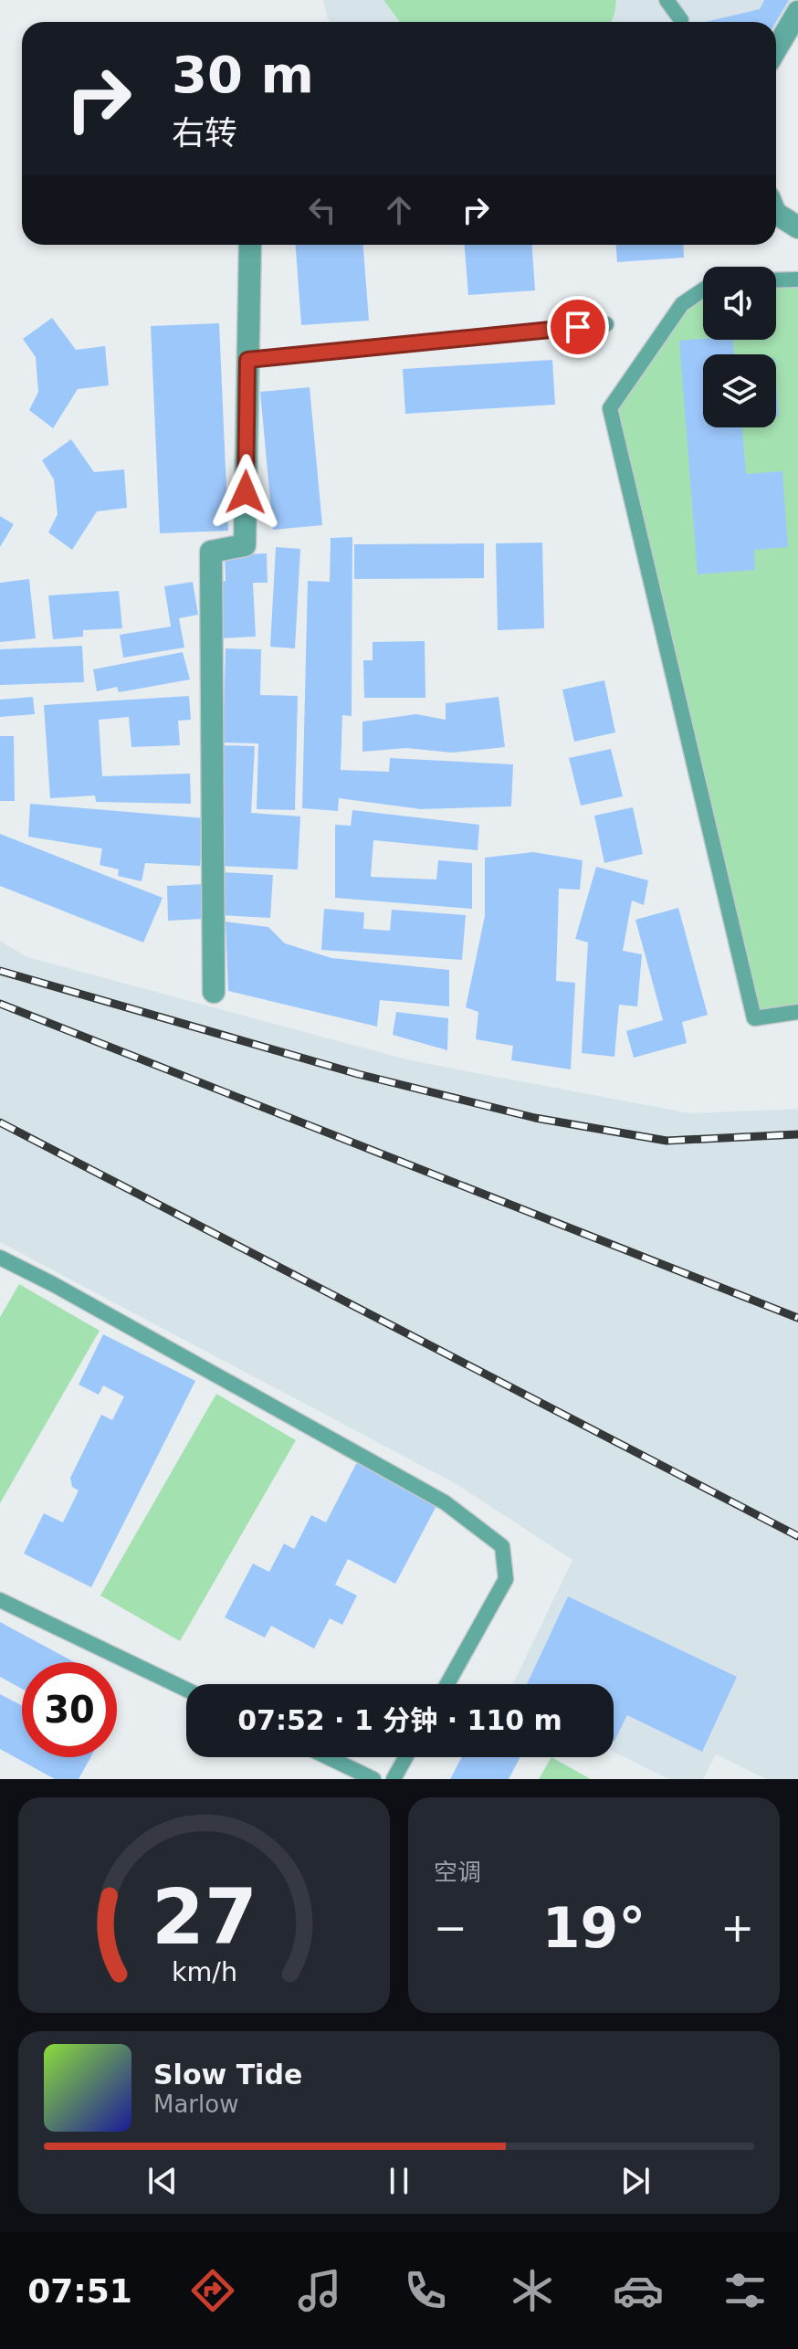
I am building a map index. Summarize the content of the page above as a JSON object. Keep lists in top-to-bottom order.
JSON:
{
  "page": {
    "turn": ["30 m", "右转"],
    "limit": "30",
    "trip": "07:52 · 1 分钟 · 110 m",
    "tile": "空调",
    "heat": ["−", "19°", "+"],
    "song": ["Slow Tide", "Marlow"],
    "tabs": "07:51",
    "gauge": ["27", "km/h"]
  }
}
